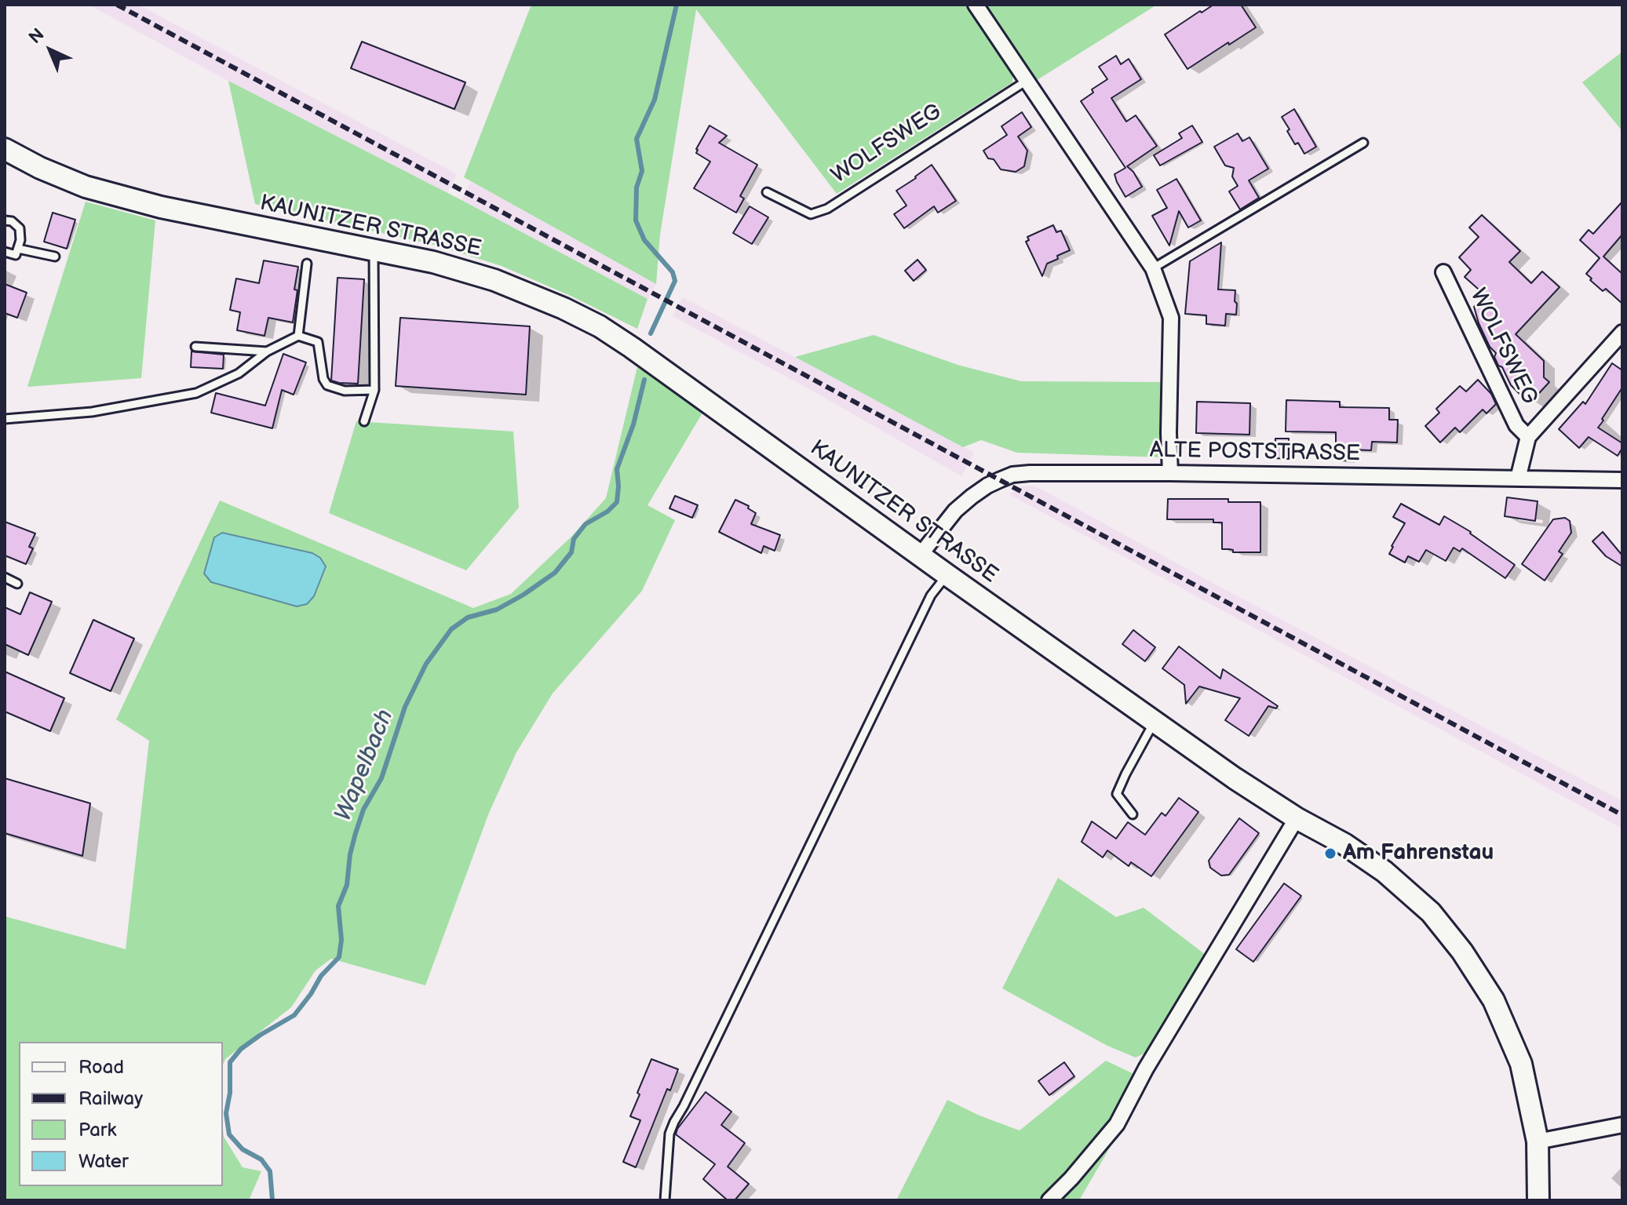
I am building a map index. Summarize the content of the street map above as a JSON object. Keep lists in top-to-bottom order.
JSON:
{
  "streets": {
    "street": ["WOLFSWEG", "KAUNITZER STRASSE", "ALTE POSTSTRASSE"]
  },
  "crossings": [
    ["KAUNITZER STRASSE", "ALTE POSTSTRASSE"]
  ],
  "water": ["Wapelbach"],
  "places": ["Am Fahrenstau"],
  "legend": [
    "Road",
    "Railway",
    "Park",
    "Water"
  ],
  "north": "top left"
}
